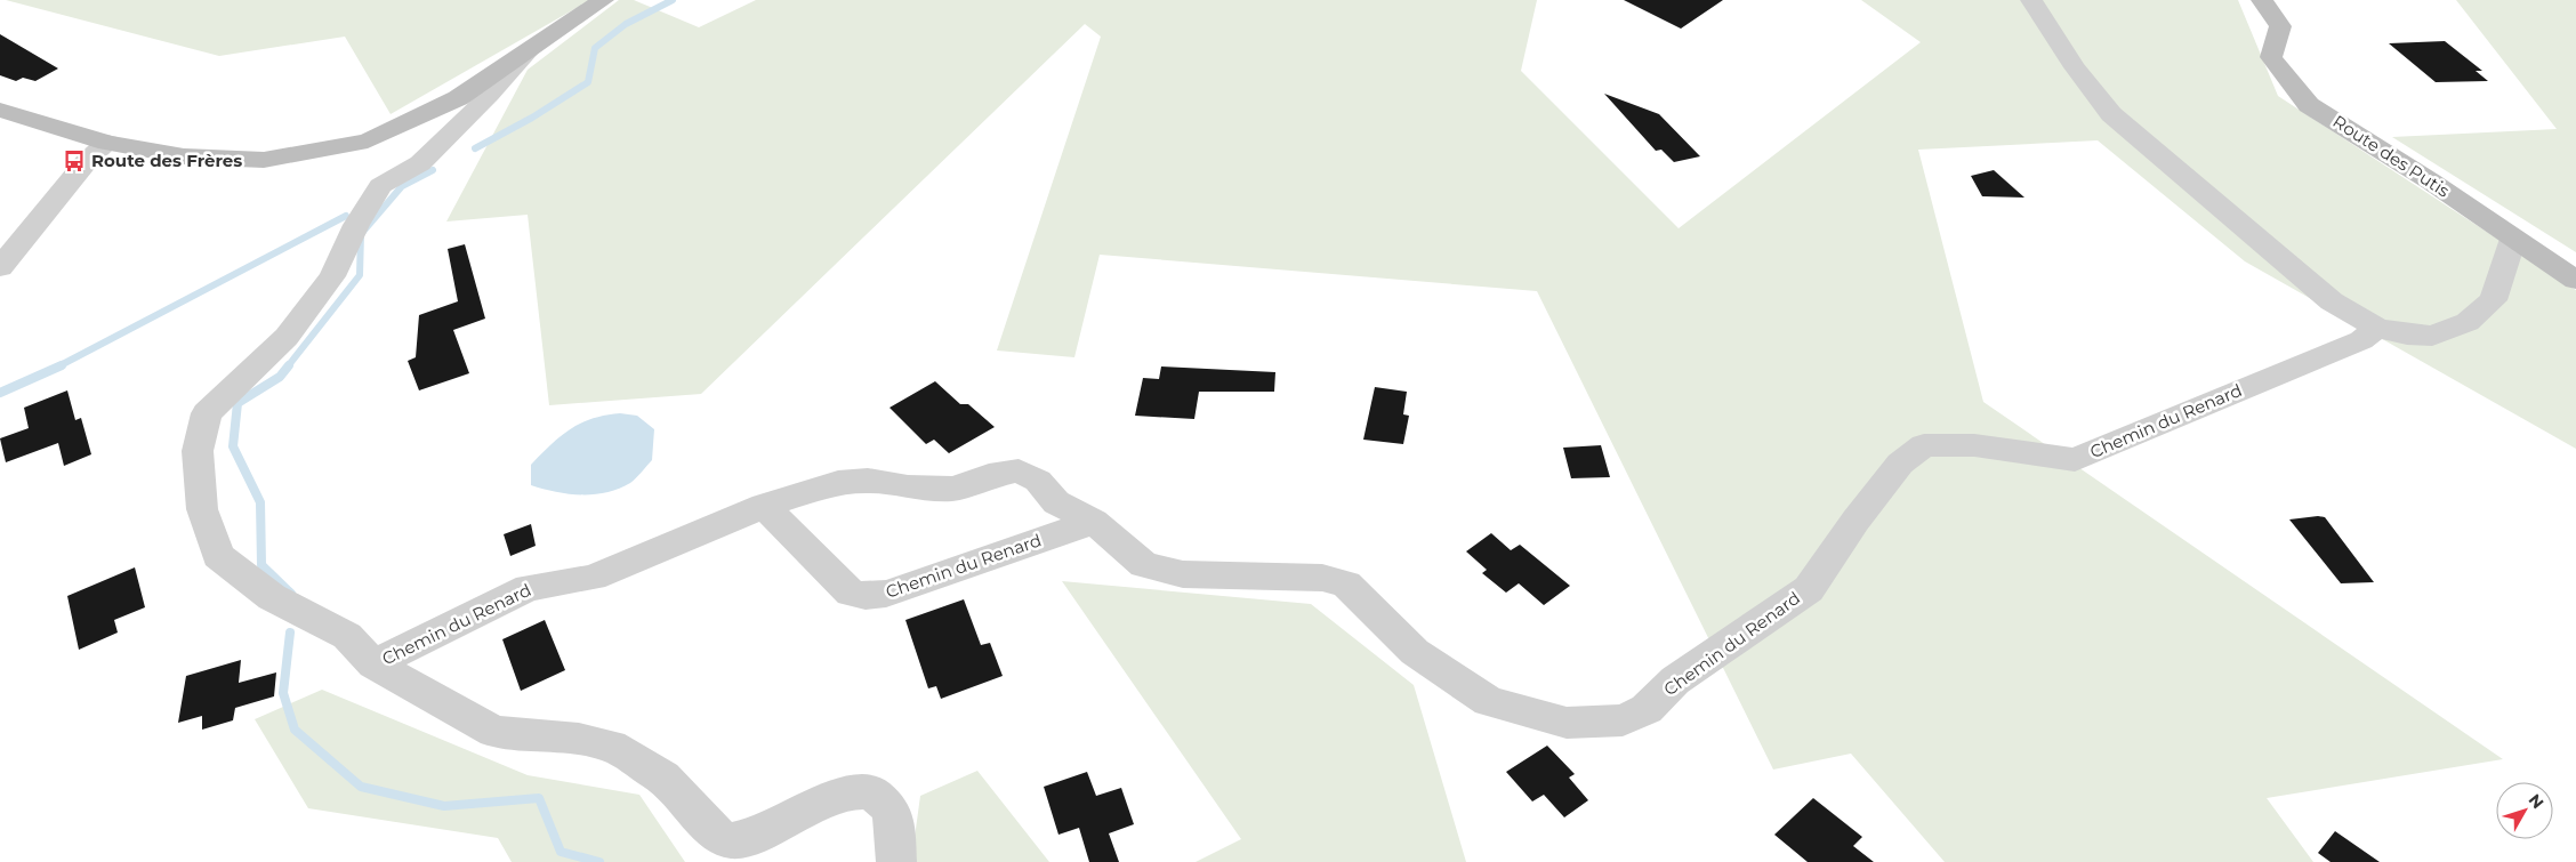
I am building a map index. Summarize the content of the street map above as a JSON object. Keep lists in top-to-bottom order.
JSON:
{
  "streets": {
    "street": ["Route des Putis", "Chemin du Renard"]
  },
  "places": {
    "bus stop": ["Route des Frères"]
  },
  "north": "top right"
}
